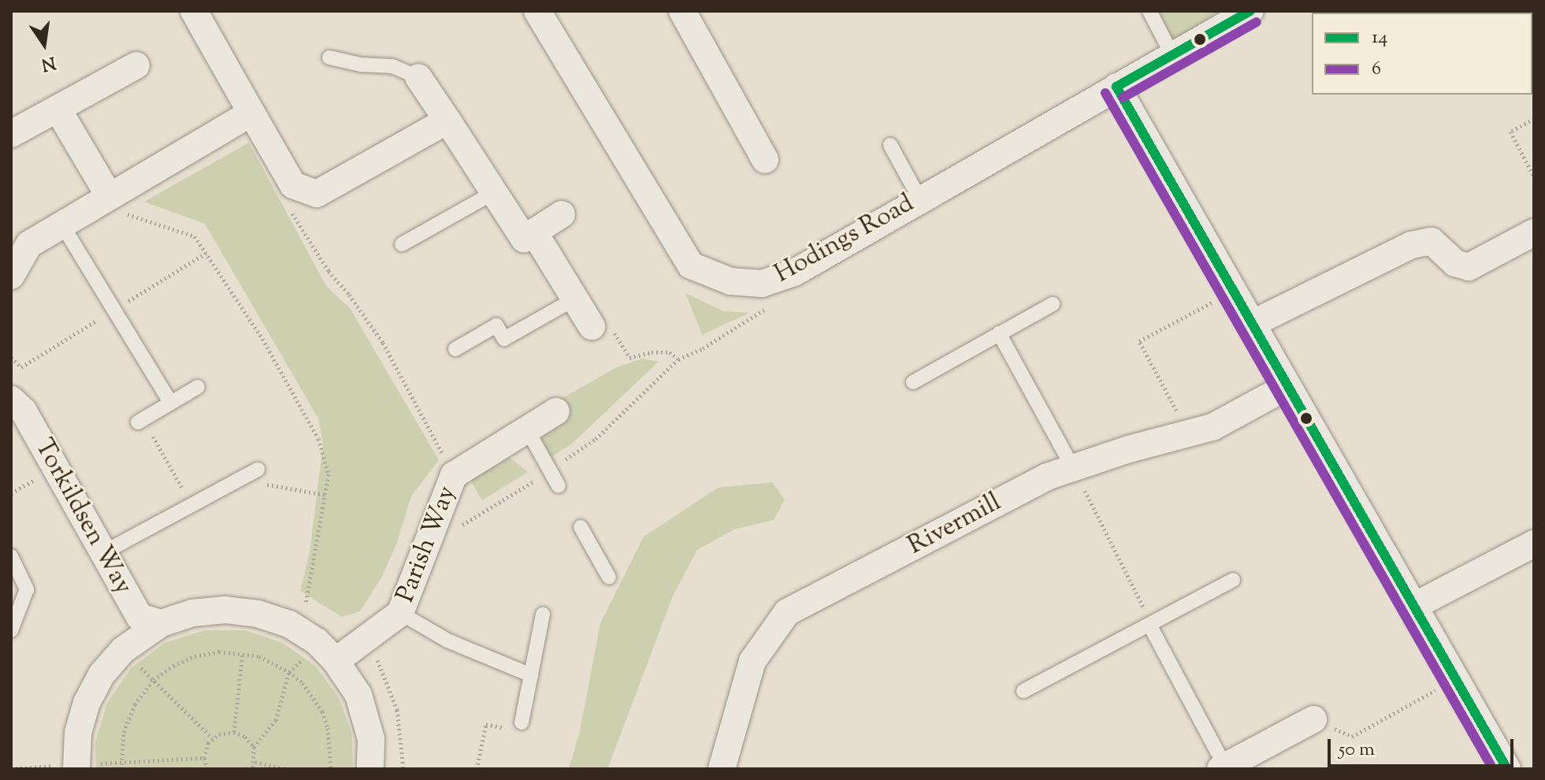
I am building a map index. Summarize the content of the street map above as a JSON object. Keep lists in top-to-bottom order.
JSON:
{
  "streets": {
    "street": [
      "Hodings Road",
      "Torkildsen Way",
      "Rivermill",
      "Parish Way"
    ]
  },
  "lines": ["transit line 14", "transit line 6"],
  "legend": ["14", "6"],
  "scale_bar": "50 m",
  "north": "bottom"
}
